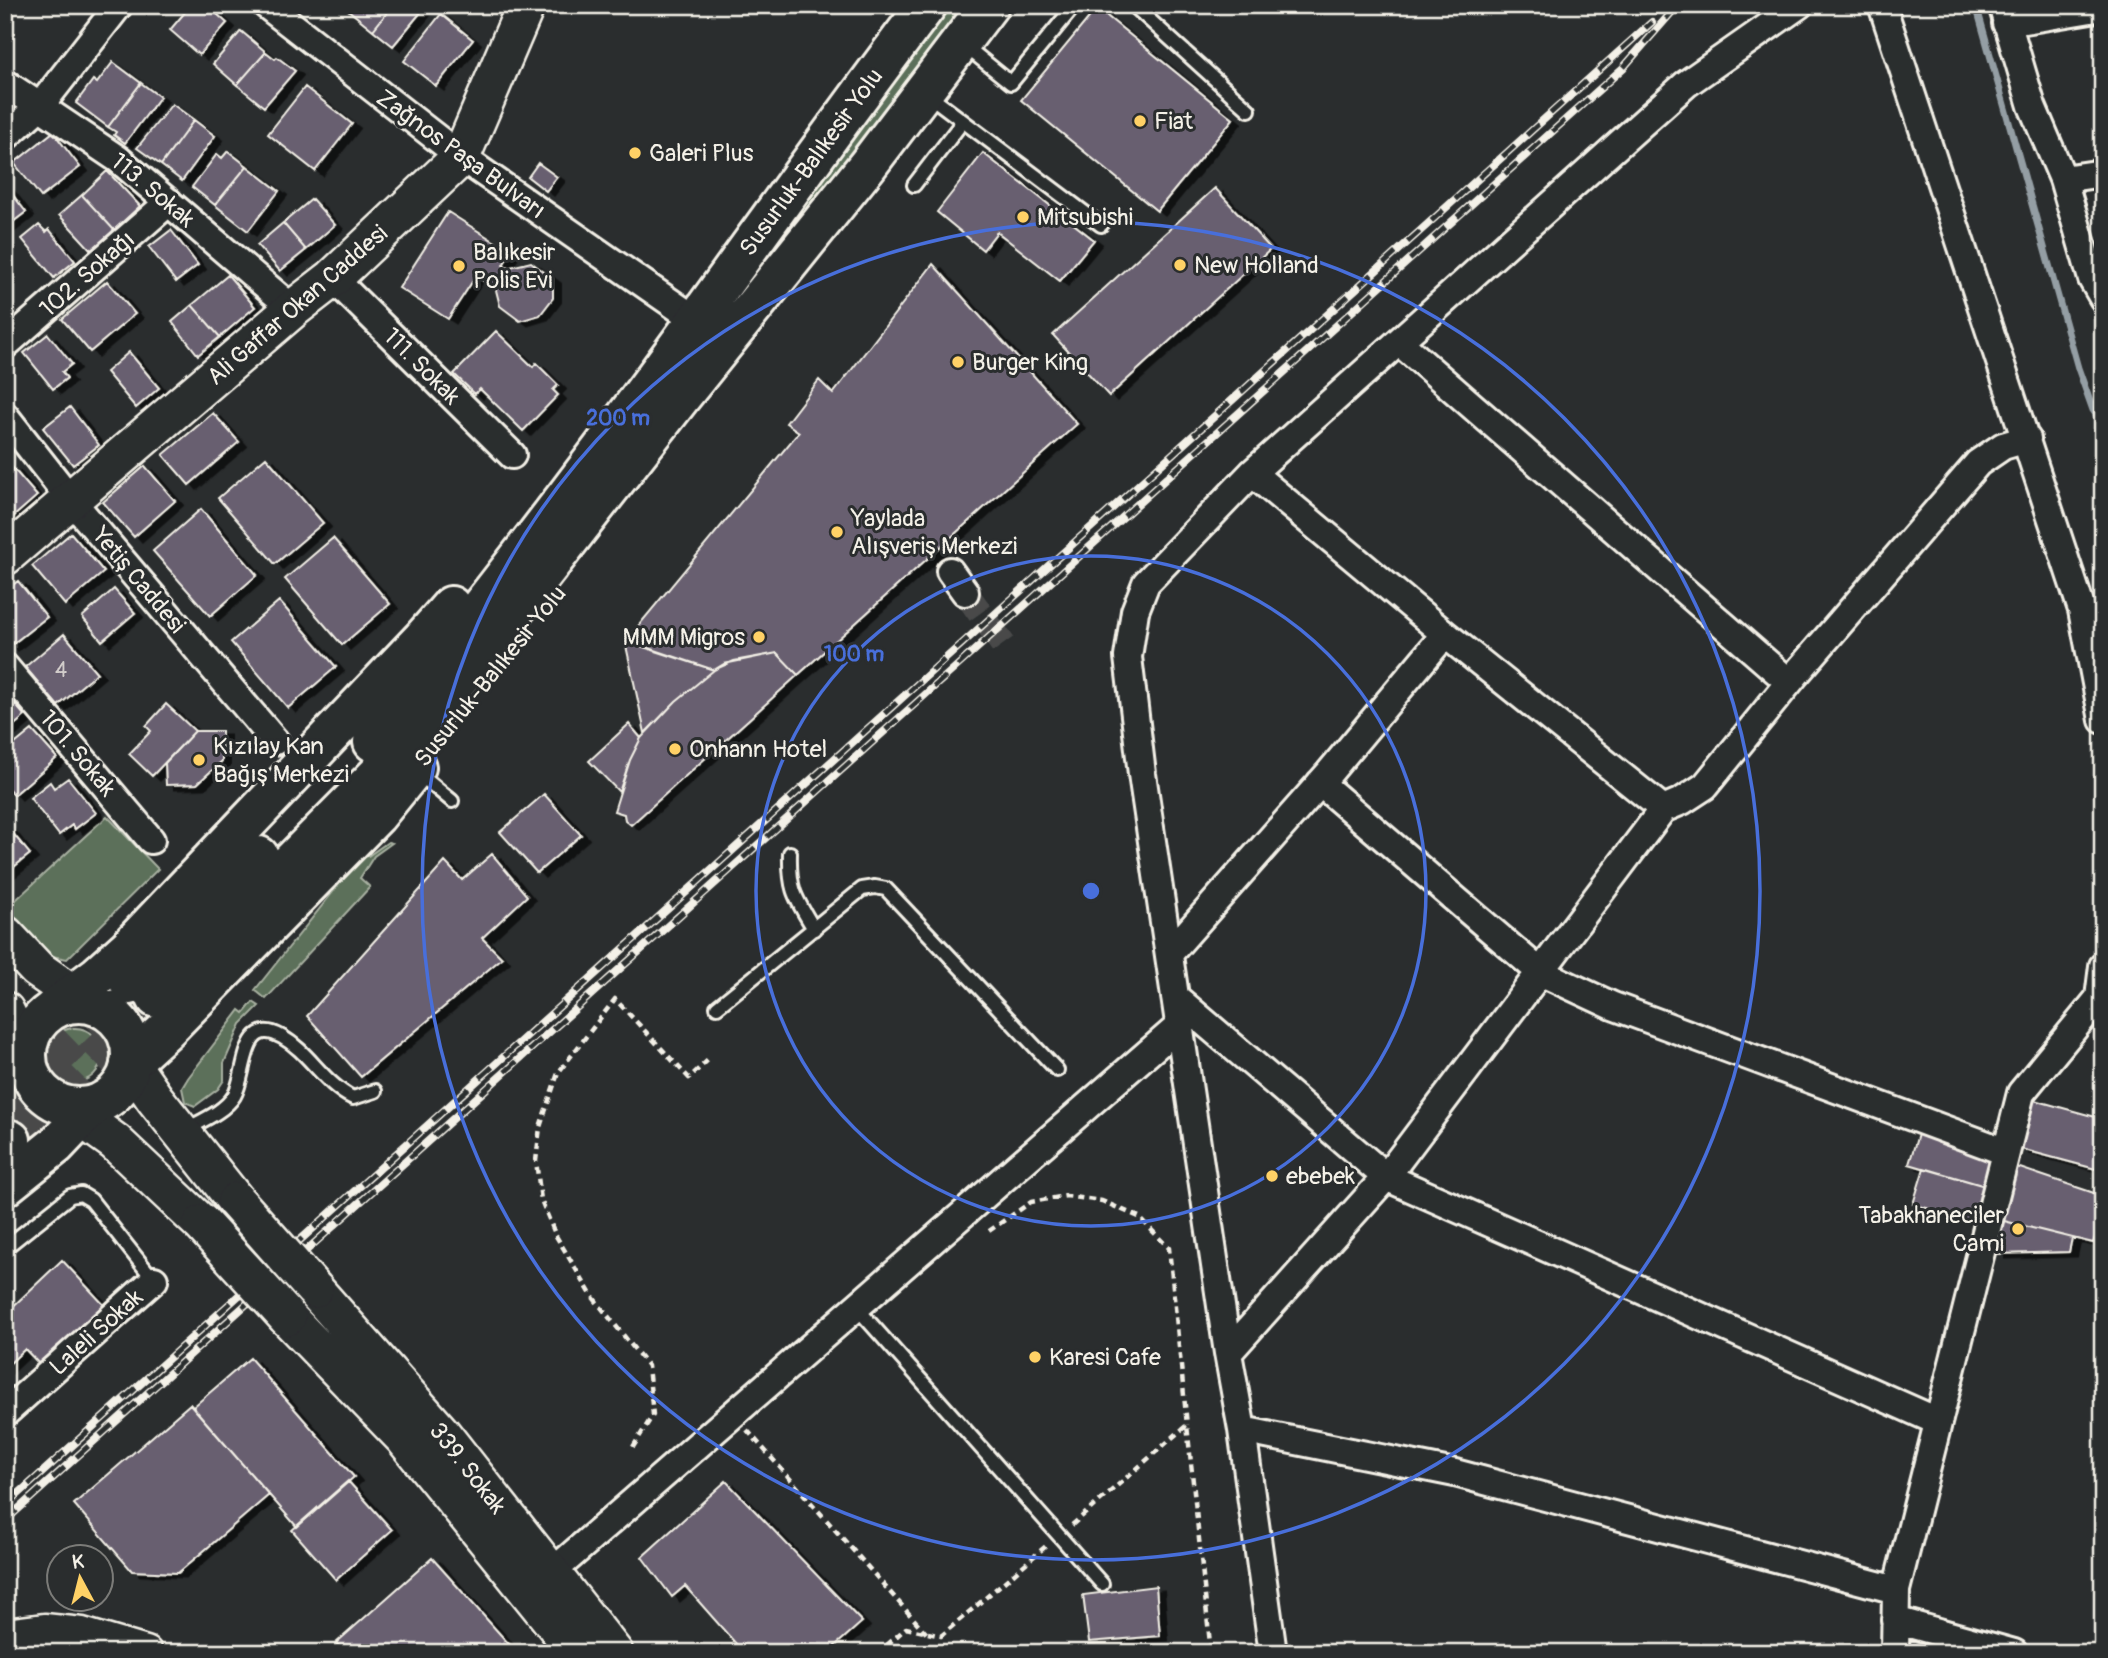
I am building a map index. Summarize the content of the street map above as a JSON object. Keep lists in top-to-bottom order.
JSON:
{
  "streets": {
    "highway": ["Susurluk-Balıkesir Yolu"],
    "main road": ["Ali Gaffar Okan Caddesi", "339. Sokak"],
    "street": [
      "Zağnos Paşa Bulvarı",
      "113. Sokak",
      "102. Sokağı",
      "111. Sokak",
      "Yetiş Caddesi",
      "101. Sokak",
      "Laleli Sokak"
    ]
  },
  "crossings": [
    ["Zağnos Paşa Bulvarı", "Susurluk-Balıkesir Yolu"],
    ["Zağnos Paşa Bulvarı", "Ali Gaffar Okan Caddesi"],
    ["Susurluk-Balıkesir Yolu", "339. Sokak"],
    ["113. Sokak", "102. Sokağı"],
    ["113. Sokak", "Ali Gaffar Okan Caddesi"],
    ["Ali Gaffar Okan Caddesi", "111. Sokak"],
    ["Ali Gaffar Okan Caddesi", "Yetiş Caddesi"]
  ],
  "places": [
    "Fiat",
    "Galeri Plus",
    "Mitsubishi",
    "New Holland",
    "Balıkesir Polis Evi",
    "Burger King",
    "Yaylada Alışveriş Merkezi",
    "MMM Migros",
    "Onhann Hotel",
    "Kızılay Kan Bağış Merkezi",
    "ebebek",
    "Tabakhaneciler Cami",
    "Karesi Cafe"
  ],
  "house_numbers": ["4"],
  "north": "top",
  "rings": ["200 m", "100 m"]
}
